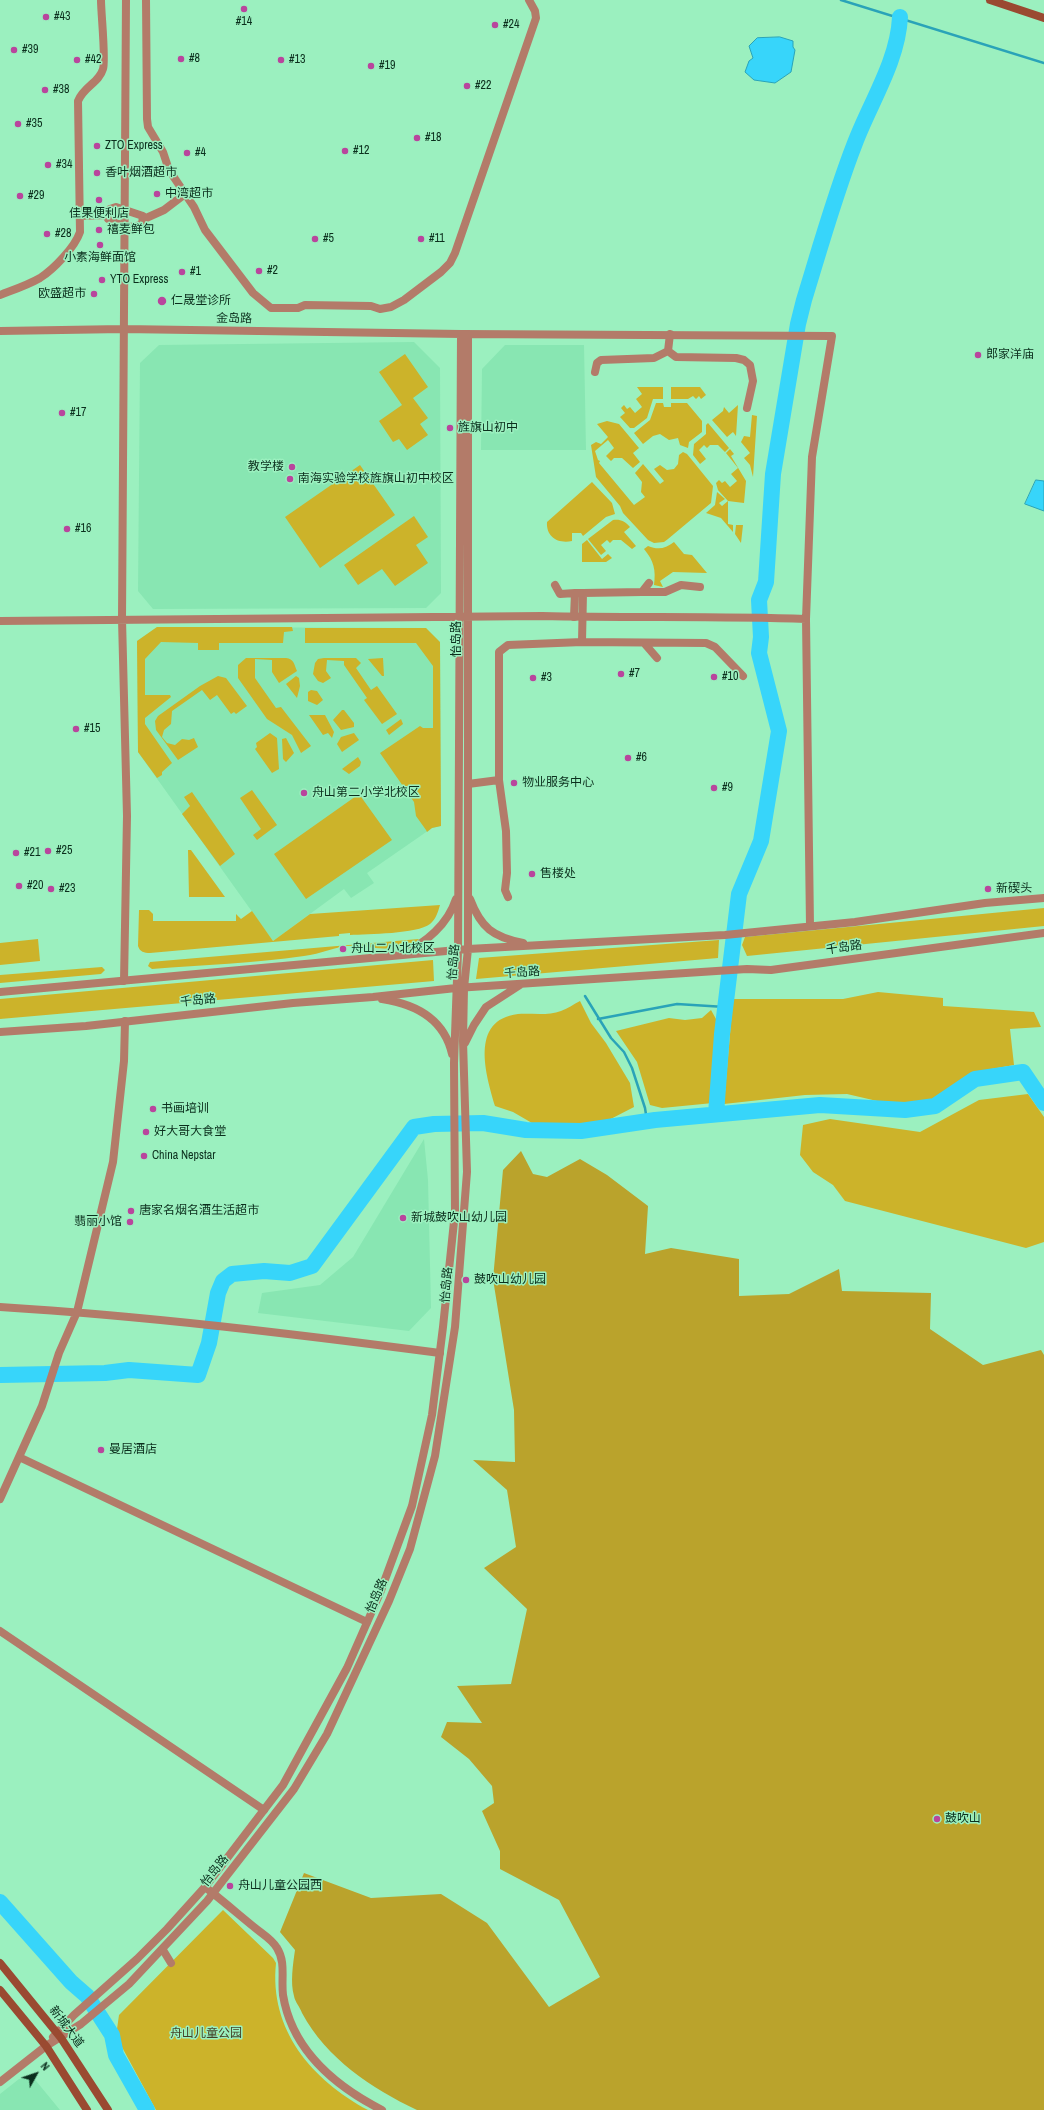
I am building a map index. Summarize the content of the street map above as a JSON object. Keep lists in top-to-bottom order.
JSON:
{
  "streets": {
    "main road": ["新城大道"],
    "street": ["金岛路", "怡岛路", "千岛路"]
  },
  "crossings": [
    ["怡岛路", "千岛路"],
    ["怡岛路", "新城大道"]
  ],
  "parks": ["舟山儿童公园"],
  "places": [
    "#14",
    "#43",
    "#24",
    "#39",
    "#8",
    "#42",
    "#13",
    "#19",
    "#22",
    "#38",
    "#35",
    "#18",
    "ZTO Express",
    "#12",
    "#4",
    "#34",
    "香叶烟酒超市",
    "中湾超市",
    "#29",
    "佳果便利店",
    "禧麦鲜包",
    "#28",
    "#5",
    "#11",
    "小素海鲜面馆",
    "#2",
    "#1",
    "YTO Express",
    "欧盛超市",
    "仁晟堂诊所",
    "郎家洋庙",
    "#17",
    "旌旗山初中",
    "教学楼",
    "南海实验学校旌旗山初中校区",
    "#16",
    "#7",
    "#10",
    "#3",
    "#15",
    "#6",
    "物业服务中心",
    "#9",
    "舟山第二小学北校区",
    "#25",
    "#21",
    "售楼处",
    "#20",
    "#23",
    "新碶头",
    "舟山二小北校区",
    "书画培训",
    "好大哥大食堂",
    "China Nepstar",
    "唐家名烟名酒生活超市",
    "新城鼓吹山幼儿园",
    "翡丽小馆",
    "鼓吹山幼儿园",
    "曼居酒店",
    "鼓吹山",
    "舟山儿童公园西"
  ],
  "north": "top right"
}
